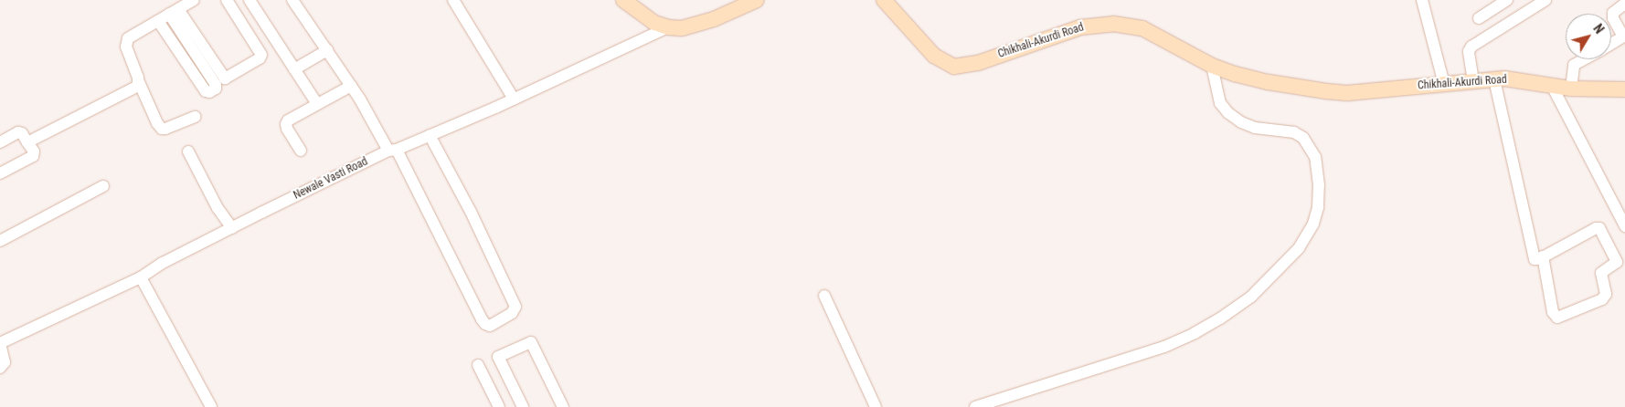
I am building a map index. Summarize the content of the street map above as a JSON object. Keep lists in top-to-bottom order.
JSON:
{
  "streets": {
    "main road": ["Chikhali-Akurdi Road"],
    "street": ["Newale Vasti Road"]
  },
  "north": "top right"
}
